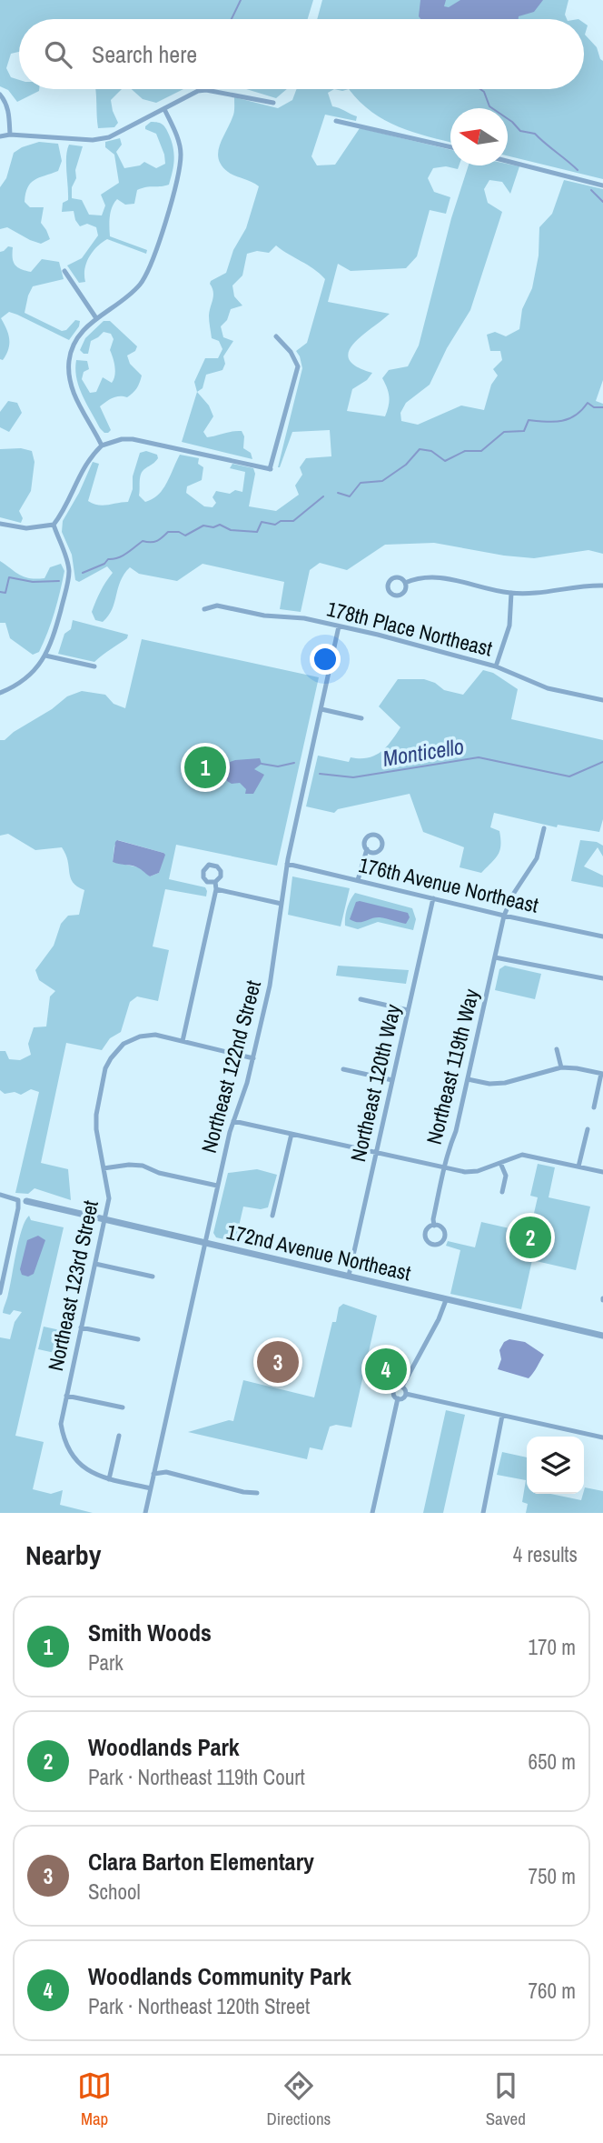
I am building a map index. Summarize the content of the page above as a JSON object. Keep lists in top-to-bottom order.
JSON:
{
  "streets": {
    "street": [
      "178th Place Northeast",
      "176th Avenue Northeast",
      "Northeast 122nd Street",
      "Northeast 119th Way",
      "Northeast 120th Way",
      "172nd Avenue Northeast",
      "Northeast 123rd Street"
    ]
  },
  "crossings": [
    ["178th Place Northeast", "Northeast 122nd Street"],
    ["176th Avenue Northeast", "Northeast 122nd Street"],
    ["176th Avenue Northeast", "Northeast 119th Way"],
    ["176th Avenue Northeast", "Northeast 120th Way"],
    ["Northeast 122nd Street", "172nd Avenue Northeast"],
    ["Northeast 122nd Street", "Northeast 123rd Street"],
    ["Northeast 120th Way", "172nd Avenue Northeast"],
    ["172nd Avenue Northeast", "Northeast 123rd Street"]
  ],
  "water": ["Monticello"],
  "north": "left",
  "page": {
    "search": "Search here",
    "pins": [
      "1",
      "2",
      "3",
      "4"
    ],
    "heading": ["Nearby", "4 results"],
    "list": [
      {
        "mark": "1",
        "name": "Smith Woods",
        "note": "Park",
        "value": "170 m"
      },
      {
        "mark": "2",
        "name": "Woodlands Park",
        "note": "Park · Northeast 119th Court",
        "value": "650 m"
      },
      {
        "mark": "3",
        "name": "Clara Barton Elementary",
        "note": "School",
        "value": "750 m"
      },
      {
        "mark": "4",
        "name": "Woodlands Community Park",
        "note": "Park · Northeast 120th Street",
        "value": "760 m"
      }
    ],
    "nav": ["Map", "Directions", "Saved"]
  }
}
